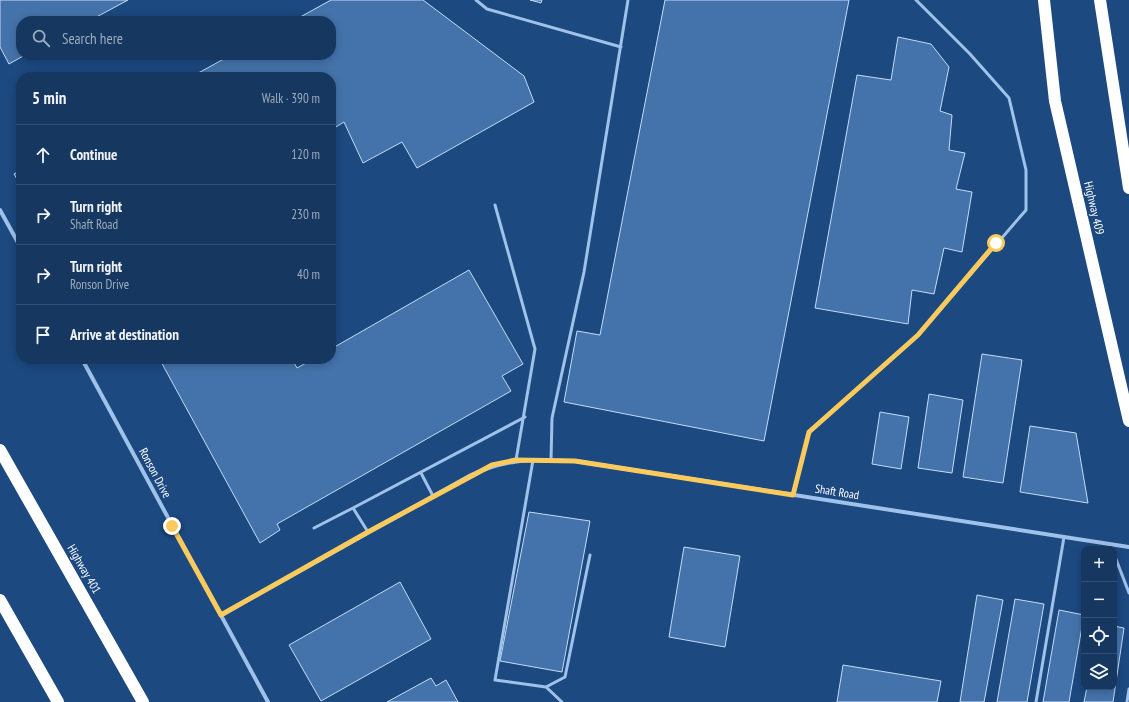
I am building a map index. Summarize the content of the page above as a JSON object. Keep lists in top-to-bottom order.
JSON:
{
  "streets": {
    "highway": ["Highway 409", "Highway 401"],
    "street": ["Ronson Drive", "Shaft Road"]
  },
  "crossings": [
    ["Ronson Drive", "Shaft Road"]
  ],
  "page": {
    "search": "Search here",
    "heading": ["5 min", "Walk · 390 m"],
    "list": [
      ["Continue", "120 m"],
      ["Turn right", "Shaft Road", "230 m"],
      ["Turn right", "Ronson Drive", "40 m"],
      "Arrive at destination"
    ],
    "map_buttons": ["+", "−"]
  }
}
